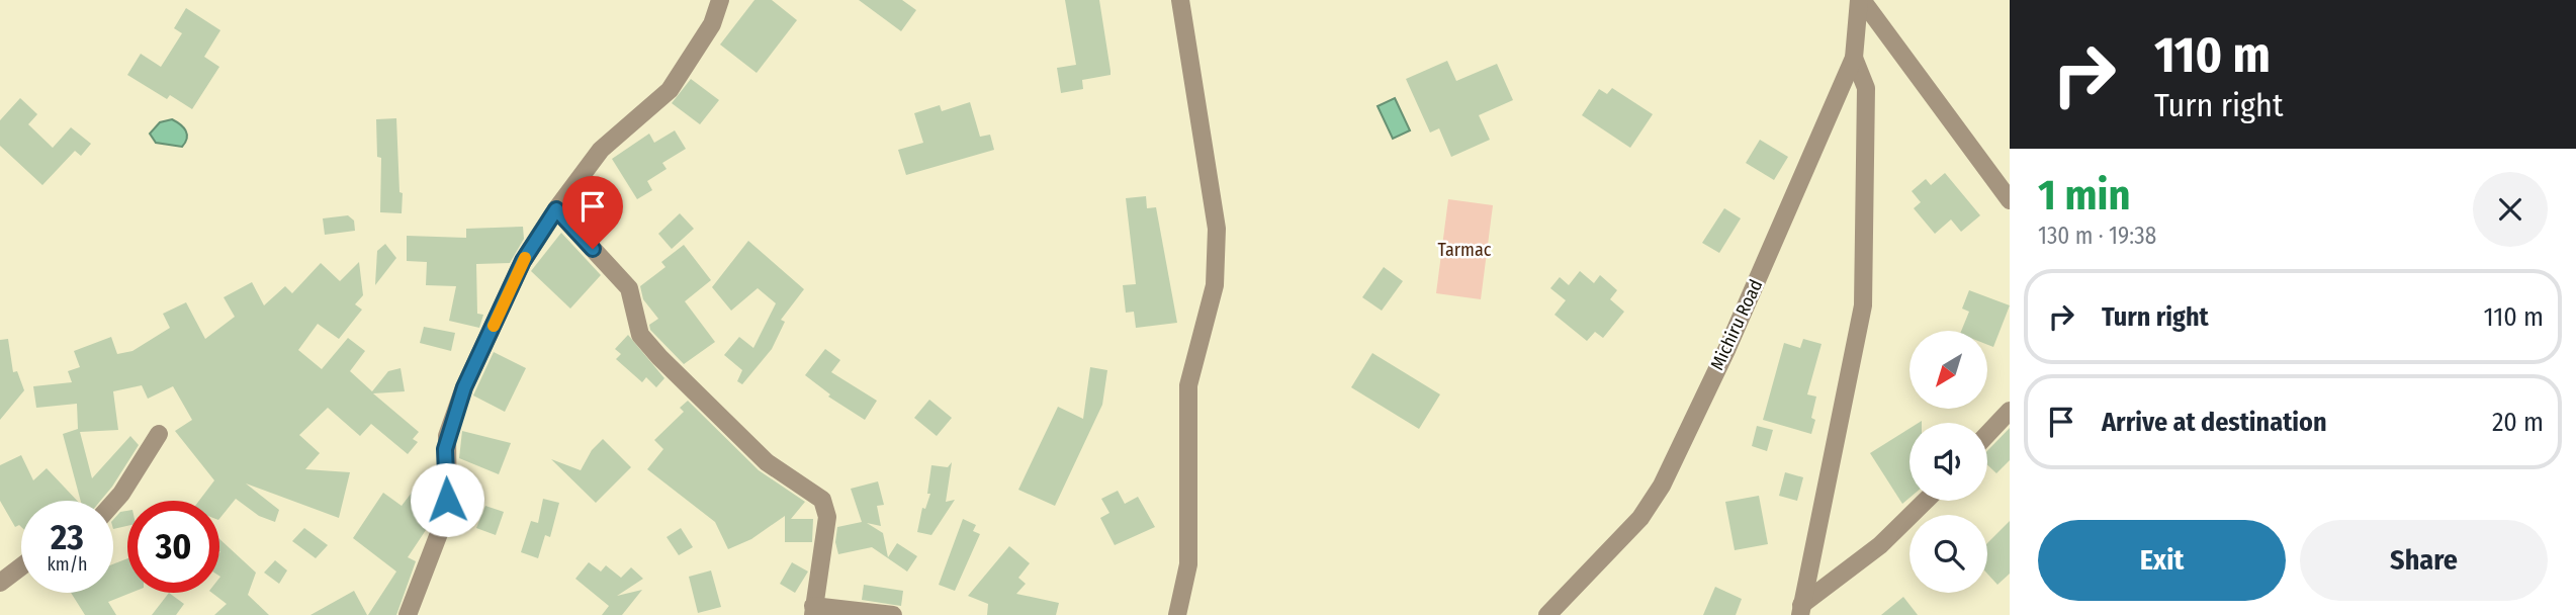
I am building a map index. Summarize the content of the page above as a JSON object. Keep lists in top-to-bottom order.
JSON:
{
  "streets": {
    "street": ["Michiru Road"]
  },
  "parks": ["Tarmac"],
  "north": "bottom left",
  "page": {
    "turn": ["110 m", "Turn right"],
    "heading": ["1 min", "130 m · 19:38"],
    "list": [
      {
        "name": "Turn right",
        "value": "110 m"
      },
      {
        "name": "Arrive at destination",
        "value": "20 m"
      }
    ],
    "speed": "23 km/h",
    "limit": "30",
    "buttons": ["Exit", "Share"]
  }
}
